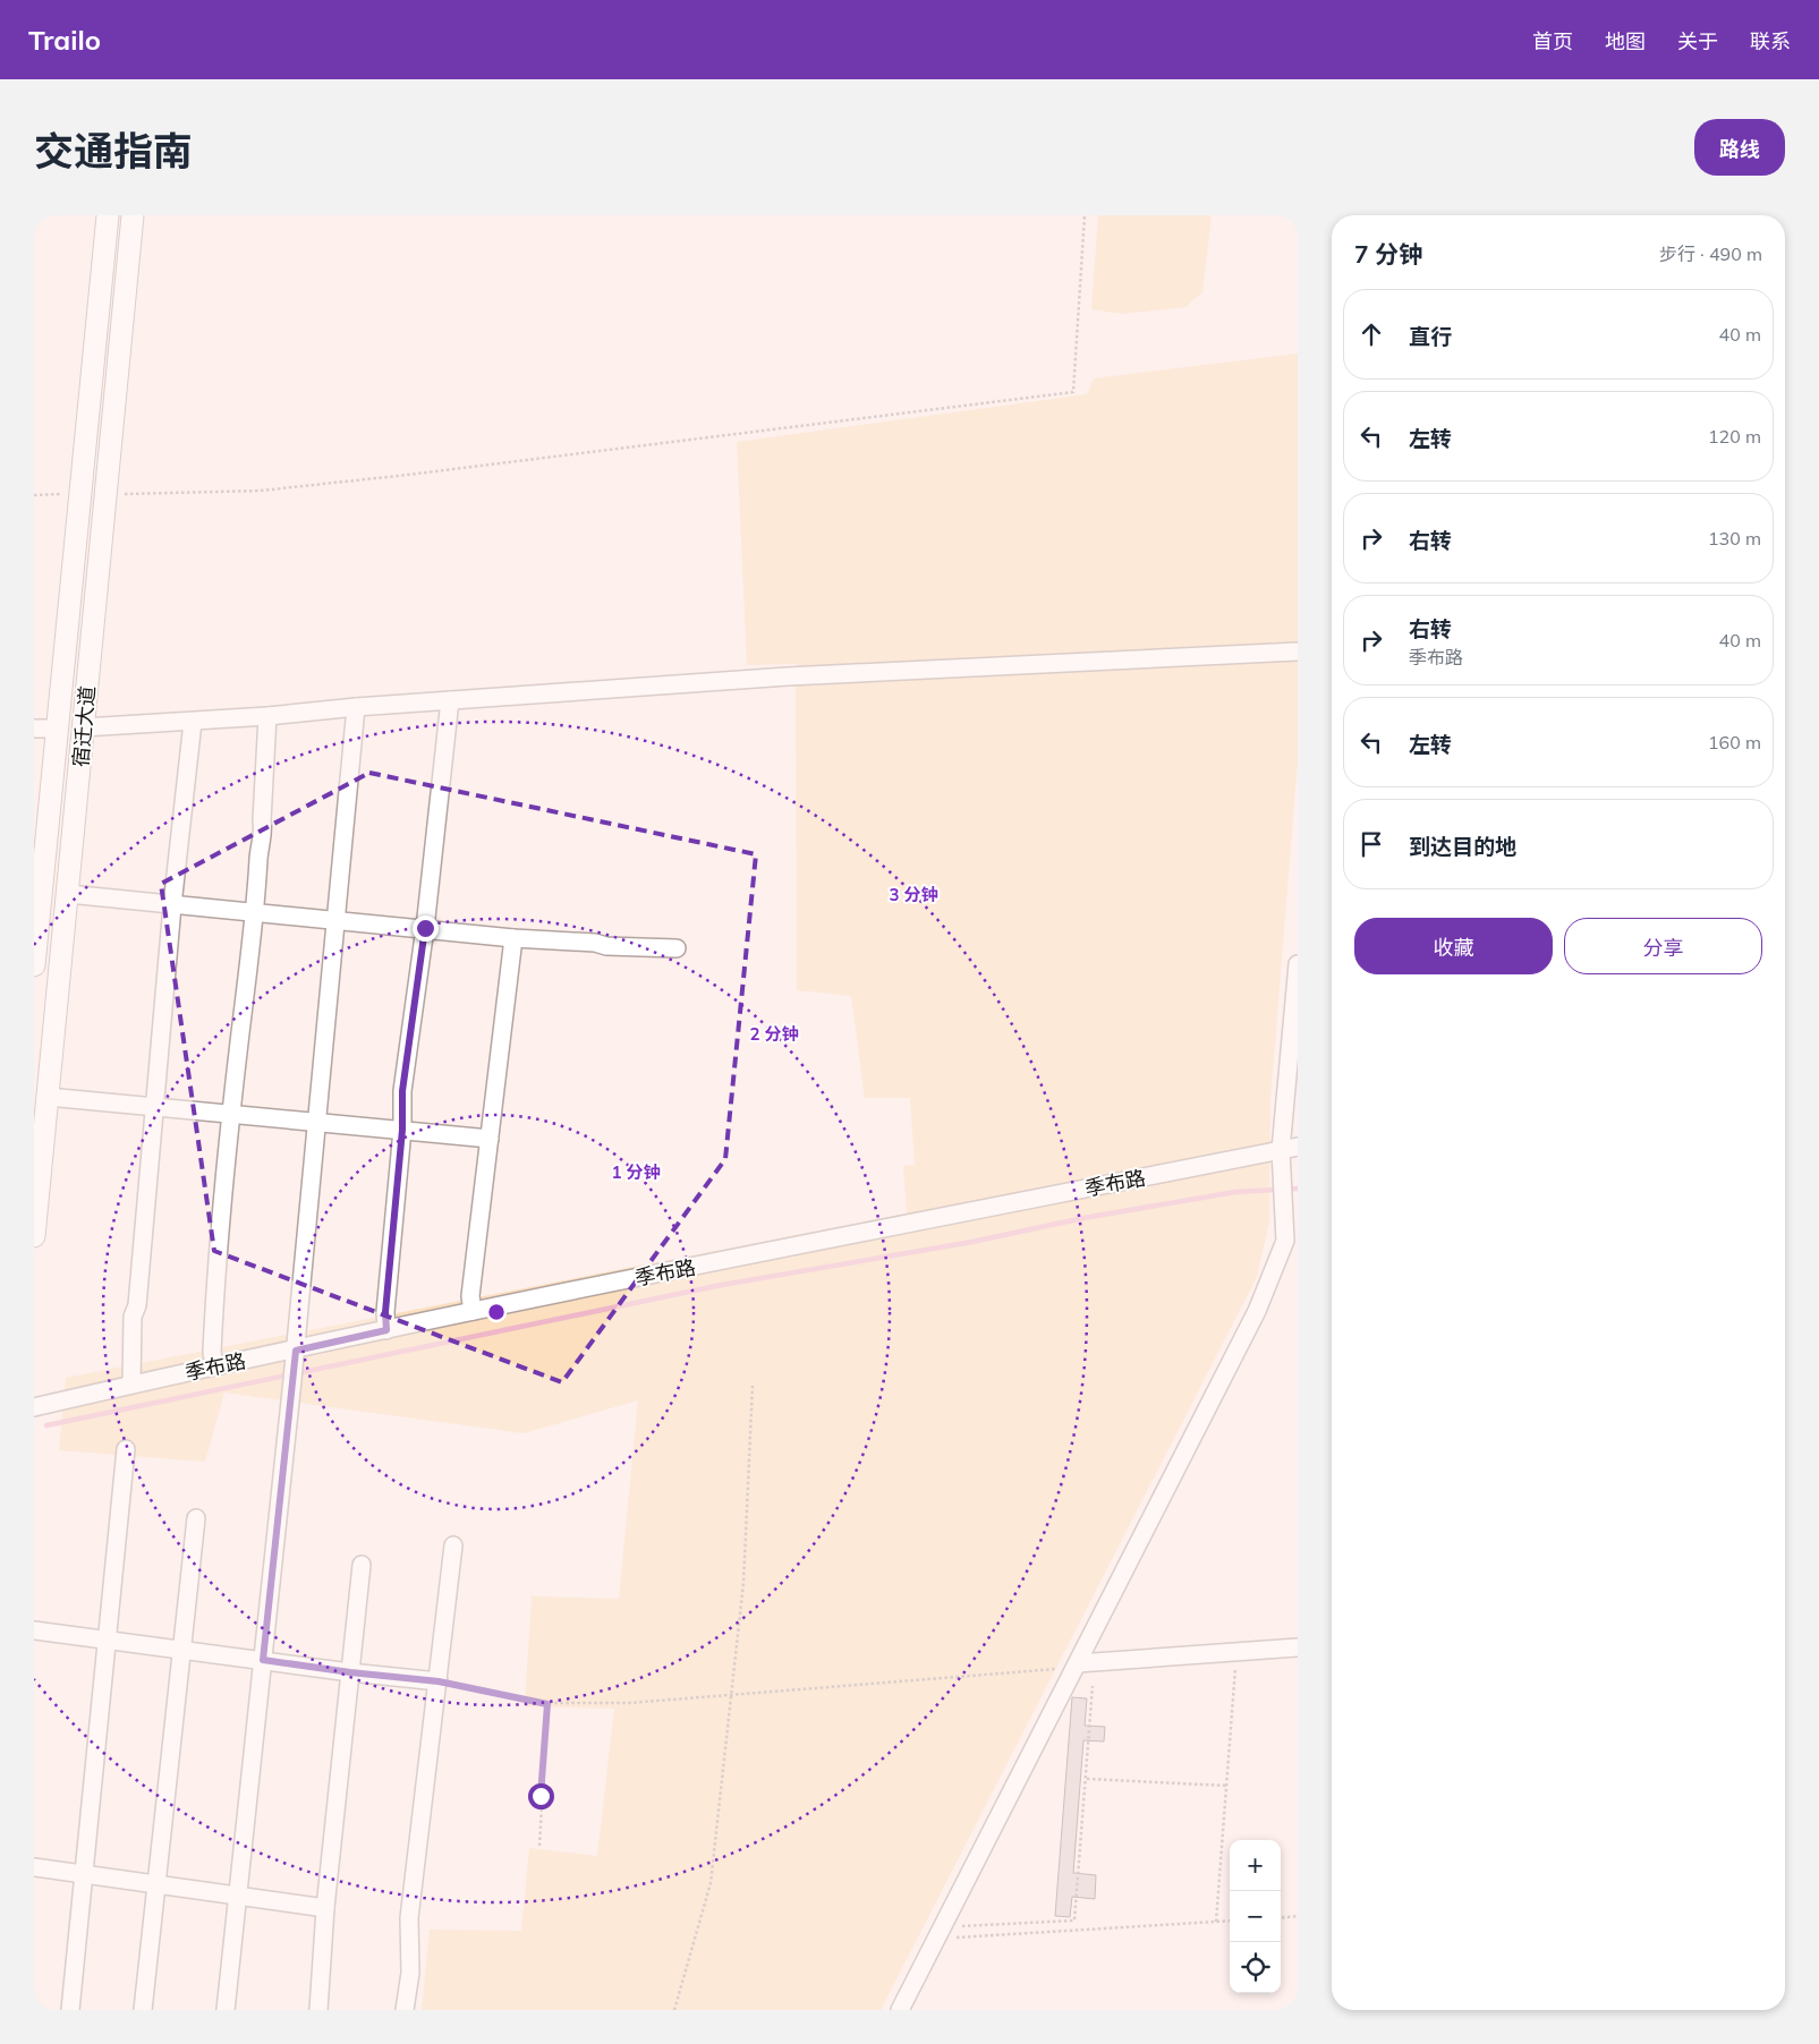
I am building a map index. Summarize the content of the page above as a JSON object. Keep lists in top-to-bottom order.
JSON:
{
  "streets": {
    "main road": ["宿迁大道"],
    "street": ["季布路"]
  },
  "page": {
    "header": "Trailo",
    "nav": [
      "首页",
      "地图",
      "关于",
      "联系"
    ],
    "title": "交通指南",
    "buttons": [
      "路线",
      ["收藏", "分享"]
    ],
    "heading": ["7 分钟", "步行 · 490 m"],
    "list": [
      ["直行", "40 m"],
      ["左转", "120 m"],
      ["右转", "130 m"],
      ["右转", "季布路", "40 m"],
      ["左转", "160 m"],
      "到达目的地"
    ],
    "map_buttons": ["+", "−"]
  },
  "rings": ["3 分钟", "2 分钟", "1 分钟"]
}
